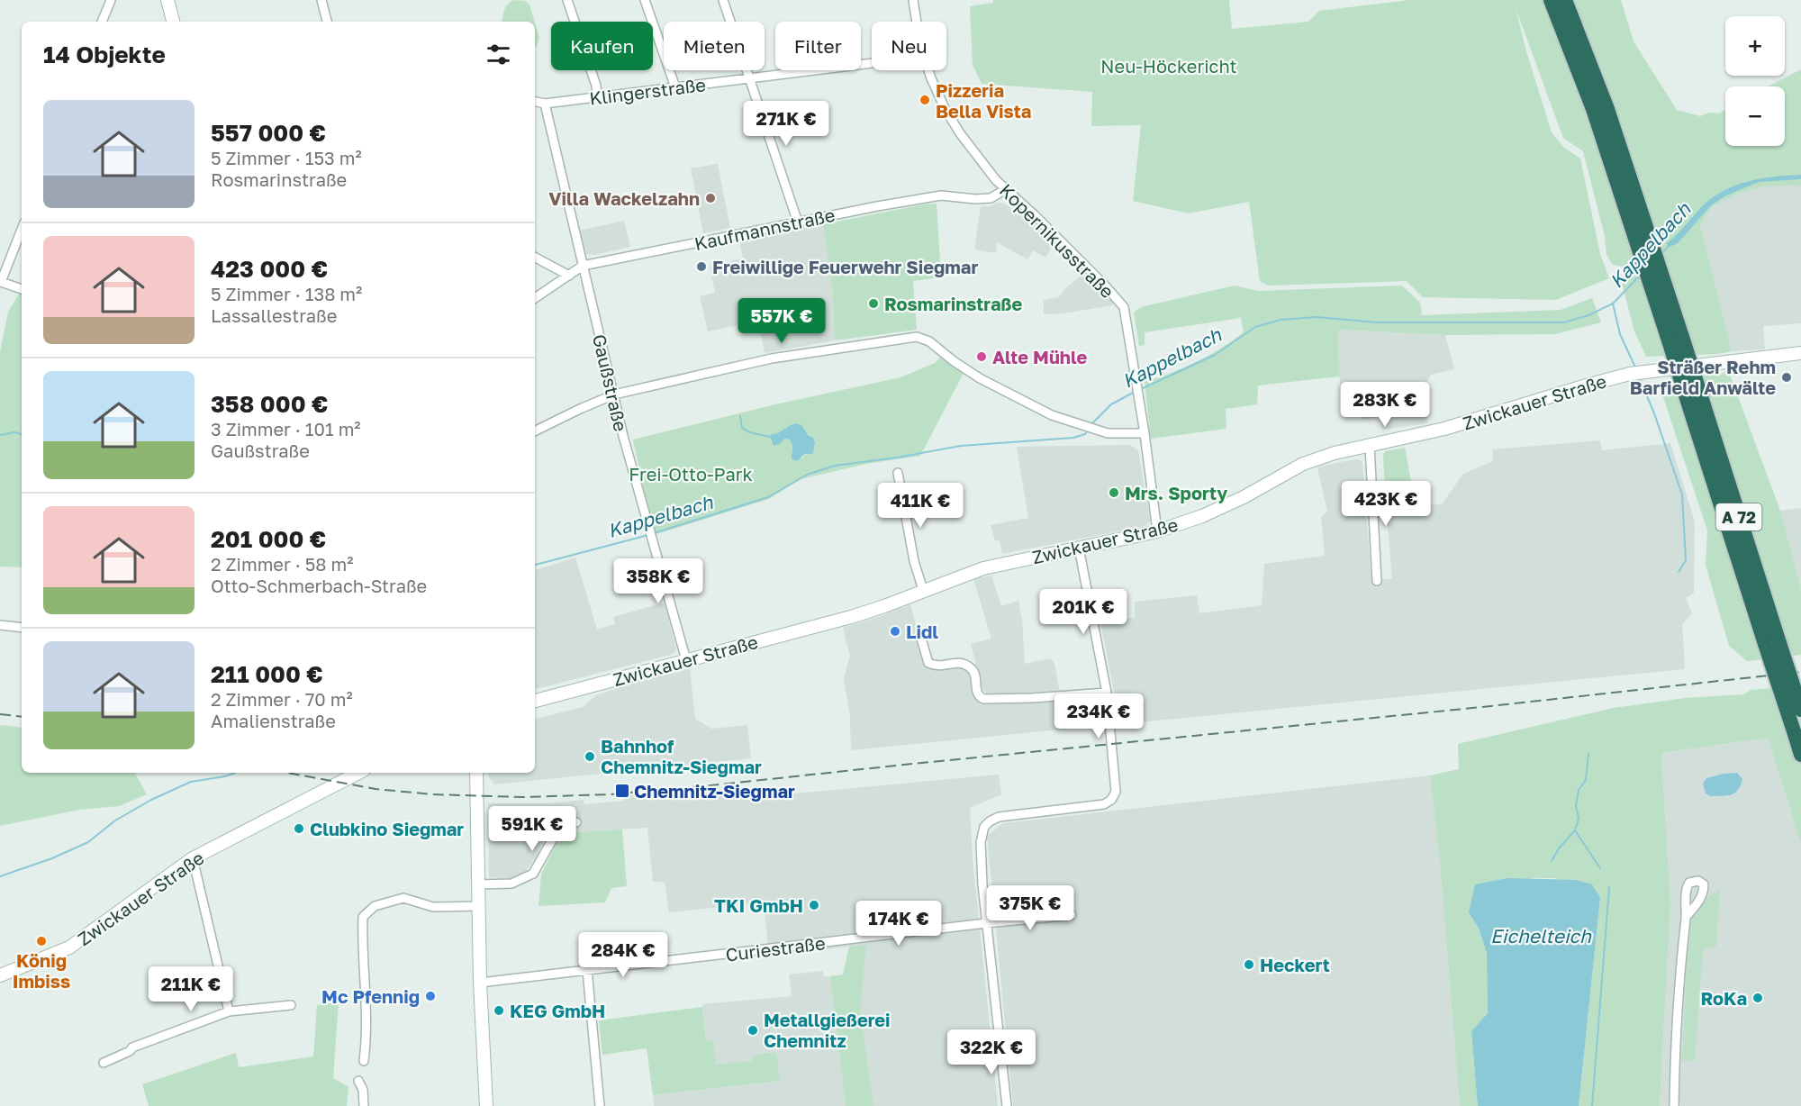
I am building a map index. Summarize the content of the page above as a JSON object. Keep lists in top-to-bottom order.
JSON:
{
  "streets": {
    "highway": ["A 72"],
    "main road": ["Zwickauer Straße"],
    "street": [
      "Klingerstraße",
      "Kaufmannstraße",
      "Kopernikusstraße",
      "Gaußstraße",
      "Curiestraße"
    ]
  },
  "crossings": [
    ["Klingerstraße", "Gaußstraße"],
    ["Kaufmannstraße", "Kopernikusstraße"],
    ["Kaufmannstraße", "Gaußstraße"],
    ["Kopernikusstraße", "Zwickauer Straße"],
    ["Gaußstraße", "Zwickauer Straße"]
  ],
  "water": ["Kappelbach", "Eichelteich"],
  "parks": ["Neu-Höckericht", "Frei-Otto-Park"],
  "places": {
    "other": [
      "Pizzeria Bella Vista",
      "Villa Wackelzahn",
      "Freiwillige Feuerwehr Siegmar",
      "Rosmarinstraße",
      "Alte Mühle",
      "Sträßer Rehm Barfield Anwälte",
      "Mrs. Sporty",
      "Lidl",
      "Bahnhof Chemnitz-Siegmar",
      "Clubkino Siegmar",
      "TKI GmbH",
      "König Imbiss",
      "Heckert",
      "Mc Pfennig",
      "RoKa",
      "KEG GmbH",
      "Metallgießerei Chemnitz"
    ],
    "transit": ["Chemnitz-Siegmar"]
  },
  "page": {
    "map_buttons": ["+", "−"],
    "chip": [
      "Kaufen",
      "Mieten",
      "Filter",
      "Neu"
    ],
    "heading": "14 Objekte",
    "list": [
      {
        "name": "557 000 €",
        "note": "5 Zimmer · 153 m² · Rosmarinstraße"
      },
      {
        "name": "423 000 €",
        "note": "5 Zimmer · 138 m² · Lassallestraße"
      },
      {
        "name": "358 000 €",
        "note": "3 Zimmer · 101 m² · Gaußstraße"
      },
      {
        "name": "201 000 €",
        "note": "2 Zimmer · 58 m² · Otto-Schmerbach-Straße"
      },
      {
        "name": "211 000 €",
        "note": "2 Zimmer · 70 m² · Amalienstraße"
      }
    ],
    "price": [
      "271K €",
      "557K €",
      "283K €",
      "423K €",
      "411K €",
      "358K €",
      "201K €",
      "234K €",
      "591K €",
      "375K €",
      "174K €",
      "284K €",
      "211K €",
      "322K €"
    ]
  }
}
